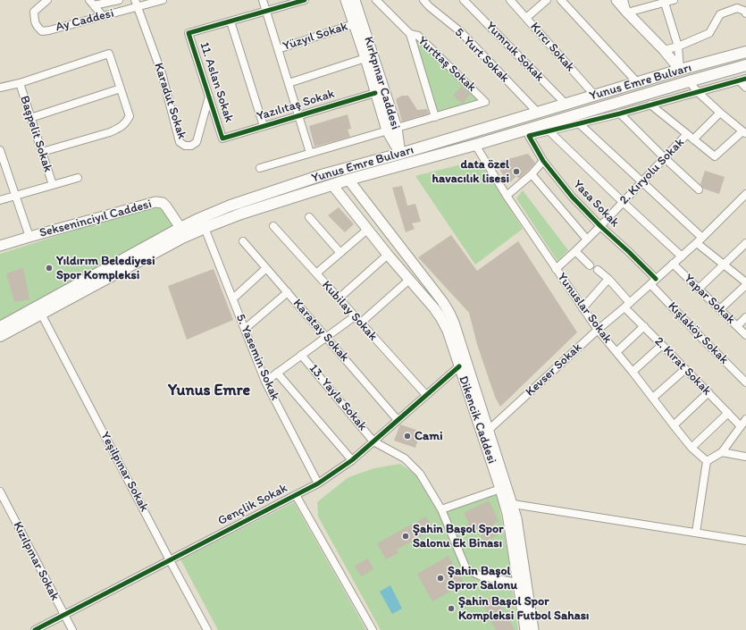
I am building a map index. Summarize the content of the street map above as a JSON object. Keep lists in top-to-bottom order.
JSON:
{
  "streets": {
    "main road": [
      "Yunus Emre Bulvarı",
      "Kırkpınar Caddesi",
      "Sekseninciyıl Caddesi",
      "Dikencik Caddesi"
    ],
    "street": [
      "Ay Caddesi",
      "Yüzyıl Sokak",
      "Kırcı Sokak",
      "Yumruk Sokak",
      "5. Yurt Sokak",
      "Yurttaş Sokak",
      "11. Aslan Sokak",
      "Karadut Sokak",
      "Yazılıtaş Sokak",
      "Başpelit Sokak",
      "2. Kıryolu Sokak",
      "Yasa Sokak",
      "Yapar Sokak",
      "Yunuslar Sokak",
      "Kubilay Sokak",
      "Karatay Sokak",
      "Kışlaköy Sokak",
      "5. Yasemin Sokak",
      "2. Kırat Sokak",
      "Kevser Sokak",
      "13. Yayla Sokak",
      "Yeşilpınar Sokak",
      "Gençlik Sokak",
      "Kızılpınar Sokak"
    ]
  },
  "crossings": [
    ["Ay Caddesi", "Karadut Sokak"],
    ["Yüzyıl Sokak", "Kırkpınar Caddesi"],
    ["Kırcı Sokak", "Yunus Emre Bulvarı"],
    ["Yumruk Sokak", "Yunus Emre Bulvarı"],
    ["5. Yurt Sokak", "Yunus Emre Bulvarı"],
    ["11. Aslan Sokak", "Karadut Sokak"],
    ["11. Aslan Sokak", "Yazılıtaş Sokak"],
    ["Yunus Emre Bulvarı", "Kırkpınar Caddesi"],
    ["Yunus Emre Bulvarı", "Sekseninciyıl Caddesi"],
    ["Yunus Emre Bulvarı", "Yunuslar Sokak"],
    ["Yunus Emre Bulvarı", "5. Yasemin Sokak"],
    ["Yunus Emre Bulvarı", "Dikencik Caddesi"],
    ["Yunus Emre Bulvarı", "Yeşilpınar Sokak"],
    ["Kırkpınar Caddesi", "Yazılıtaş Sokak"],
    ["2. Kıryolu Sokak", "Yasa Sokak"],
    ["2. Kıryolu Sokak", "Yunuslar Sokak"],
    ["Yasa Sokak", "Kışlaköy Sokak"],
    ["Yasa Sokak", "Kevser Sokak"],
    ["Yapar Sokak", "Kevser Sokak"],
    ["Yunuslar Sokak", "Kevser Sokak"],
    ["Kubilay Sokak", "Gençlik Sokak"],
    ["Karatay Sokak", "Gençlik Sokak"],
    ["Kışlaköy Sokak", "Kevser Sokak"],
    ["5. Yasemin Sokak", "Gençlik Sokak"],
    ["2. Kırat Sokak", "Kevser Sokak"],
    ["Kevser Sokak", "Dikencik Caddesi"],
    ["13. Yayla Sokak", "Gençlik Sokak"],
    ["Dikencik Caddesi", "Gençlik Sokak"],
    ["Yeşilpınar Sokak", "Gençlik Sokak"],
    ["Gençlik Sokak", "Kızılpınar Sokak"]
  ],
  "districts": ["Yunus Emre"],
  "places": [
    "data özel havacılık lisesi",
    "Yıldırım Belediyesi Spor Kompleksi",
    "Cami",
    "Şahin Başol Spor Salonu Ek Binası",
    "Şahin Başol Spror Salonu",
    "Şahin Başol Spor Kompleksi Futbol Sahası"
  ]
}
